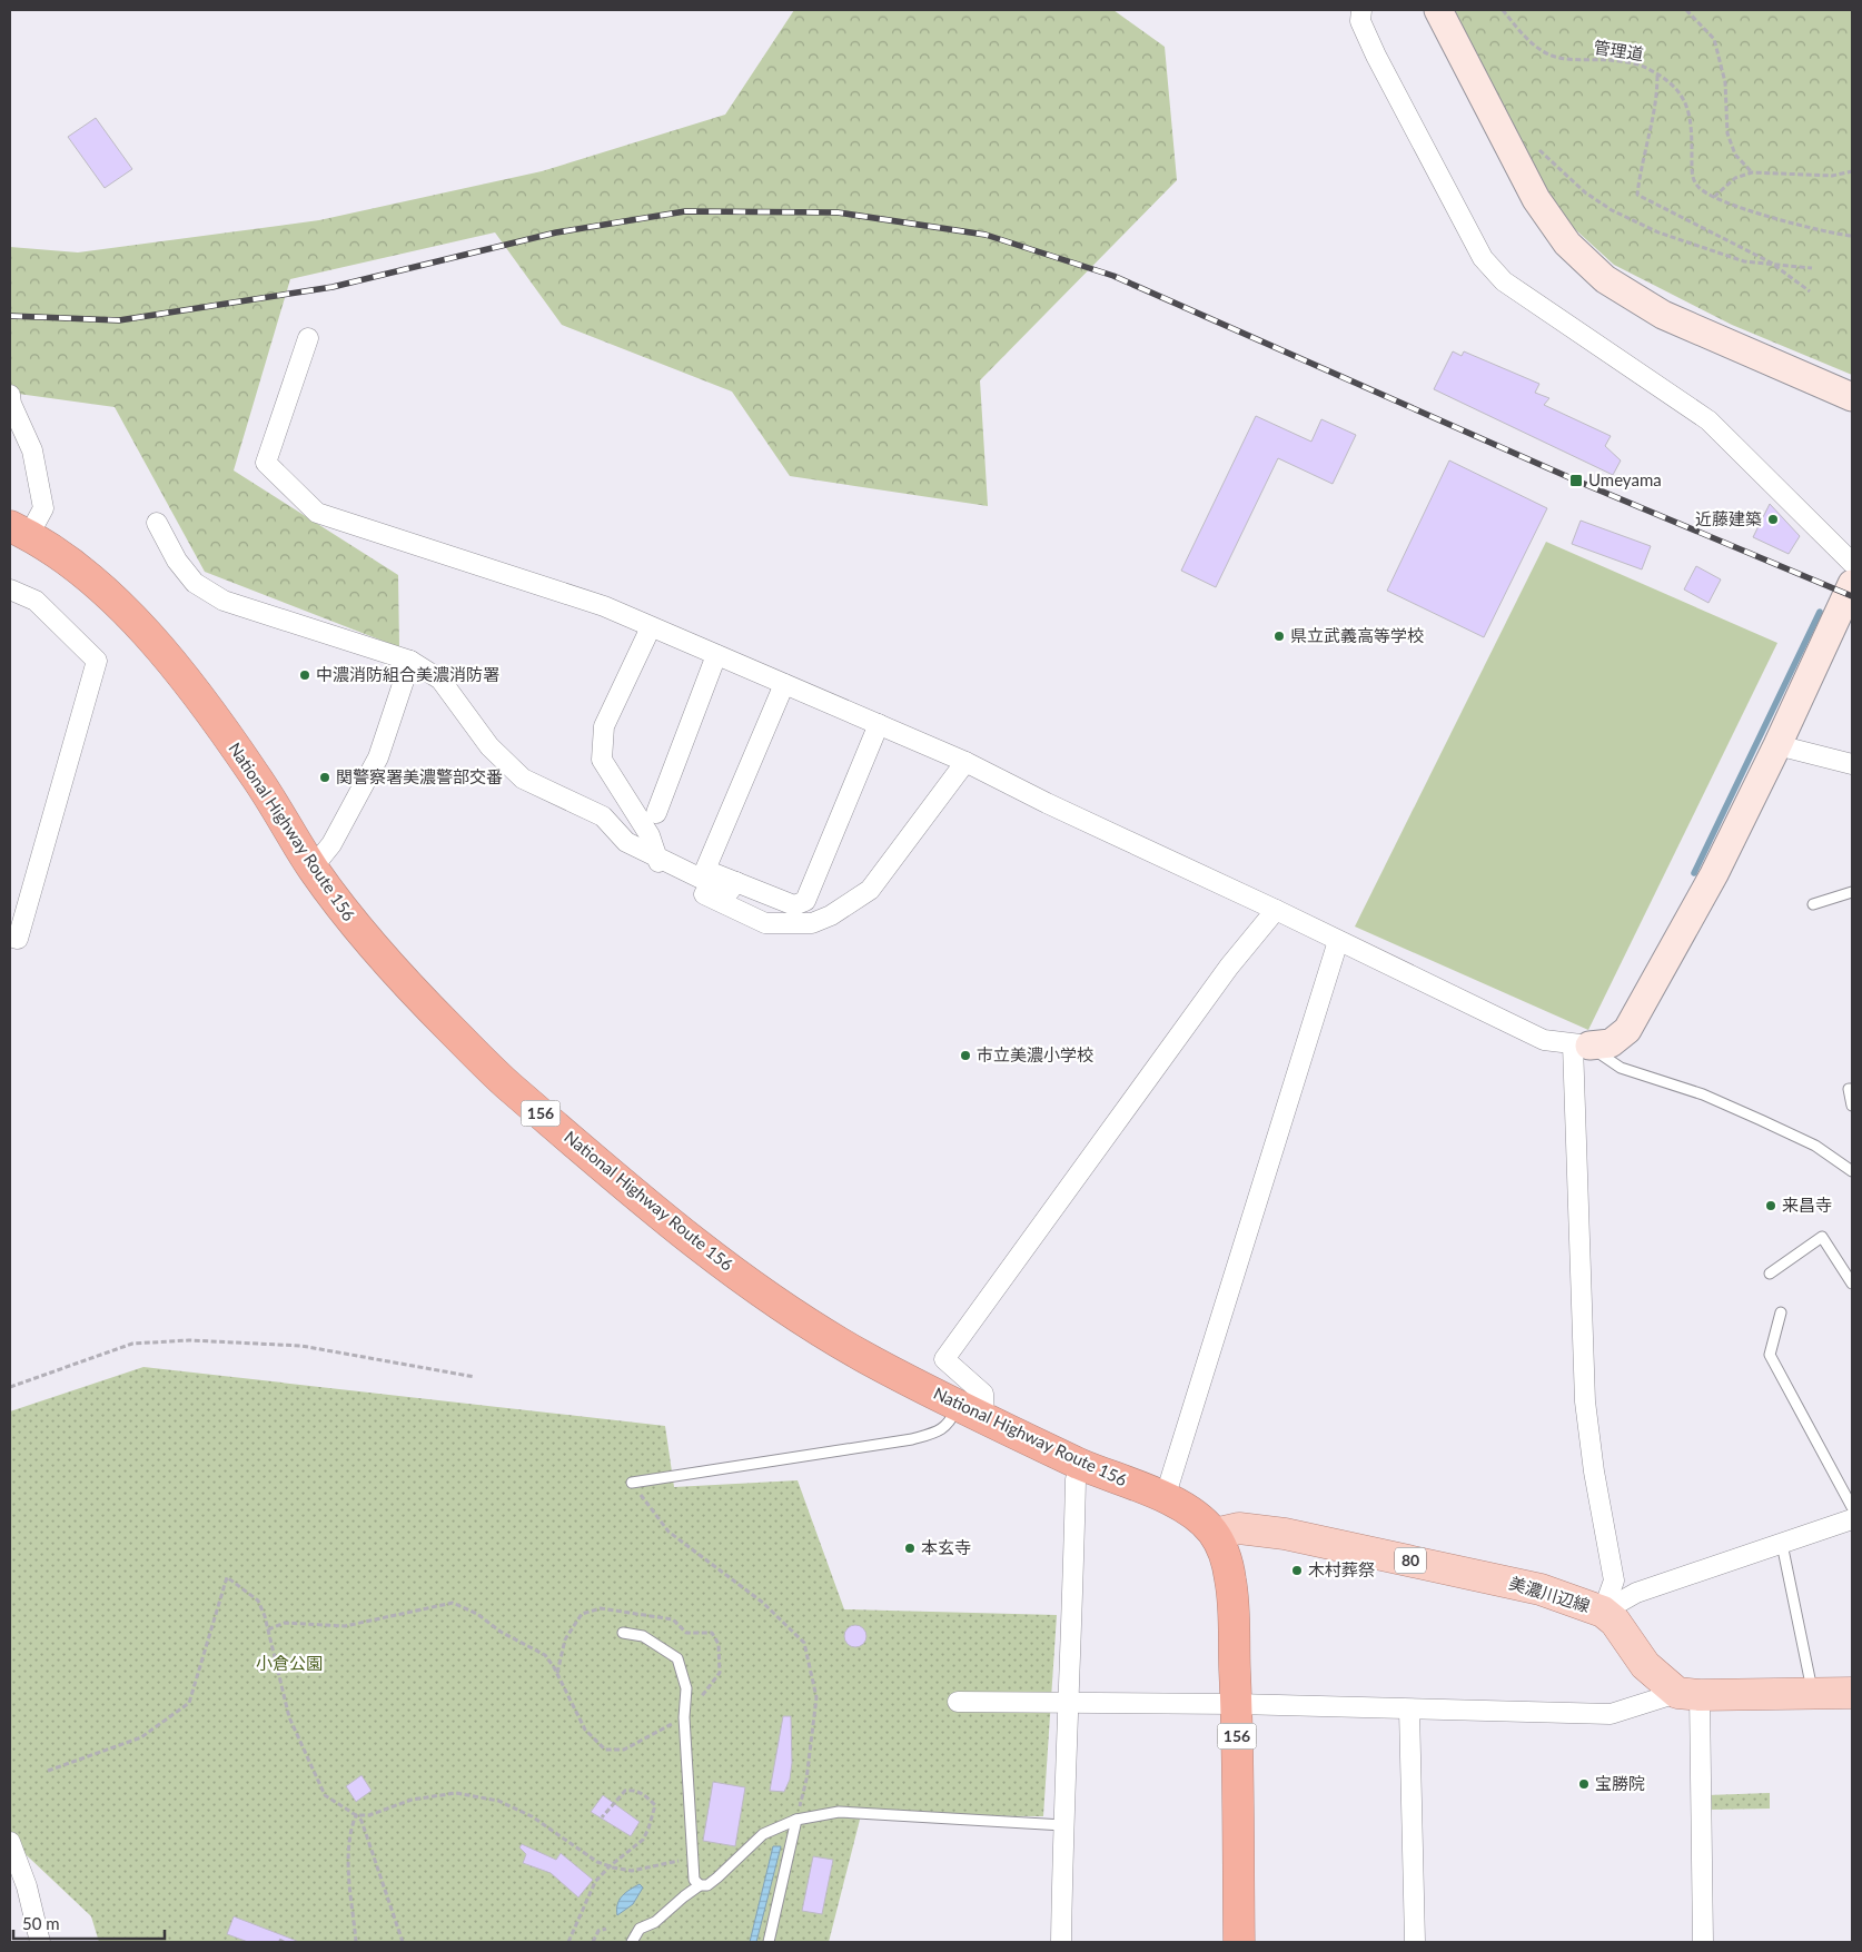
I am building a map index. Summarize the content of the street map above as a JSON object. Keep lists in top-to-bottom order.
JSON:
{
  "streets": {
    "highway": ["National Highway Route 156", "156"],
    "main road": ["80", "美濃川辺線"],
    "path": ["管理道"]
  },
  "crossings": [
    ["National Highway Route 156", "美濃川辺線"]
  ],
  "parks": ["小倉公園"],
  "places": {
    "transit": ["Umeyama"],
    "other": [
      "近藤建築",
      "県立武義高等学校",
      "中濃消防組合美濃消防署",
      "関警察署美濃警部交番",
      "市立美濃小学校",
      "来昌寺",
      "本玄寺",
      "木村葬祭",
      "宝勝院"
    ]
  },
  "scale_bar": "50 m"
}
